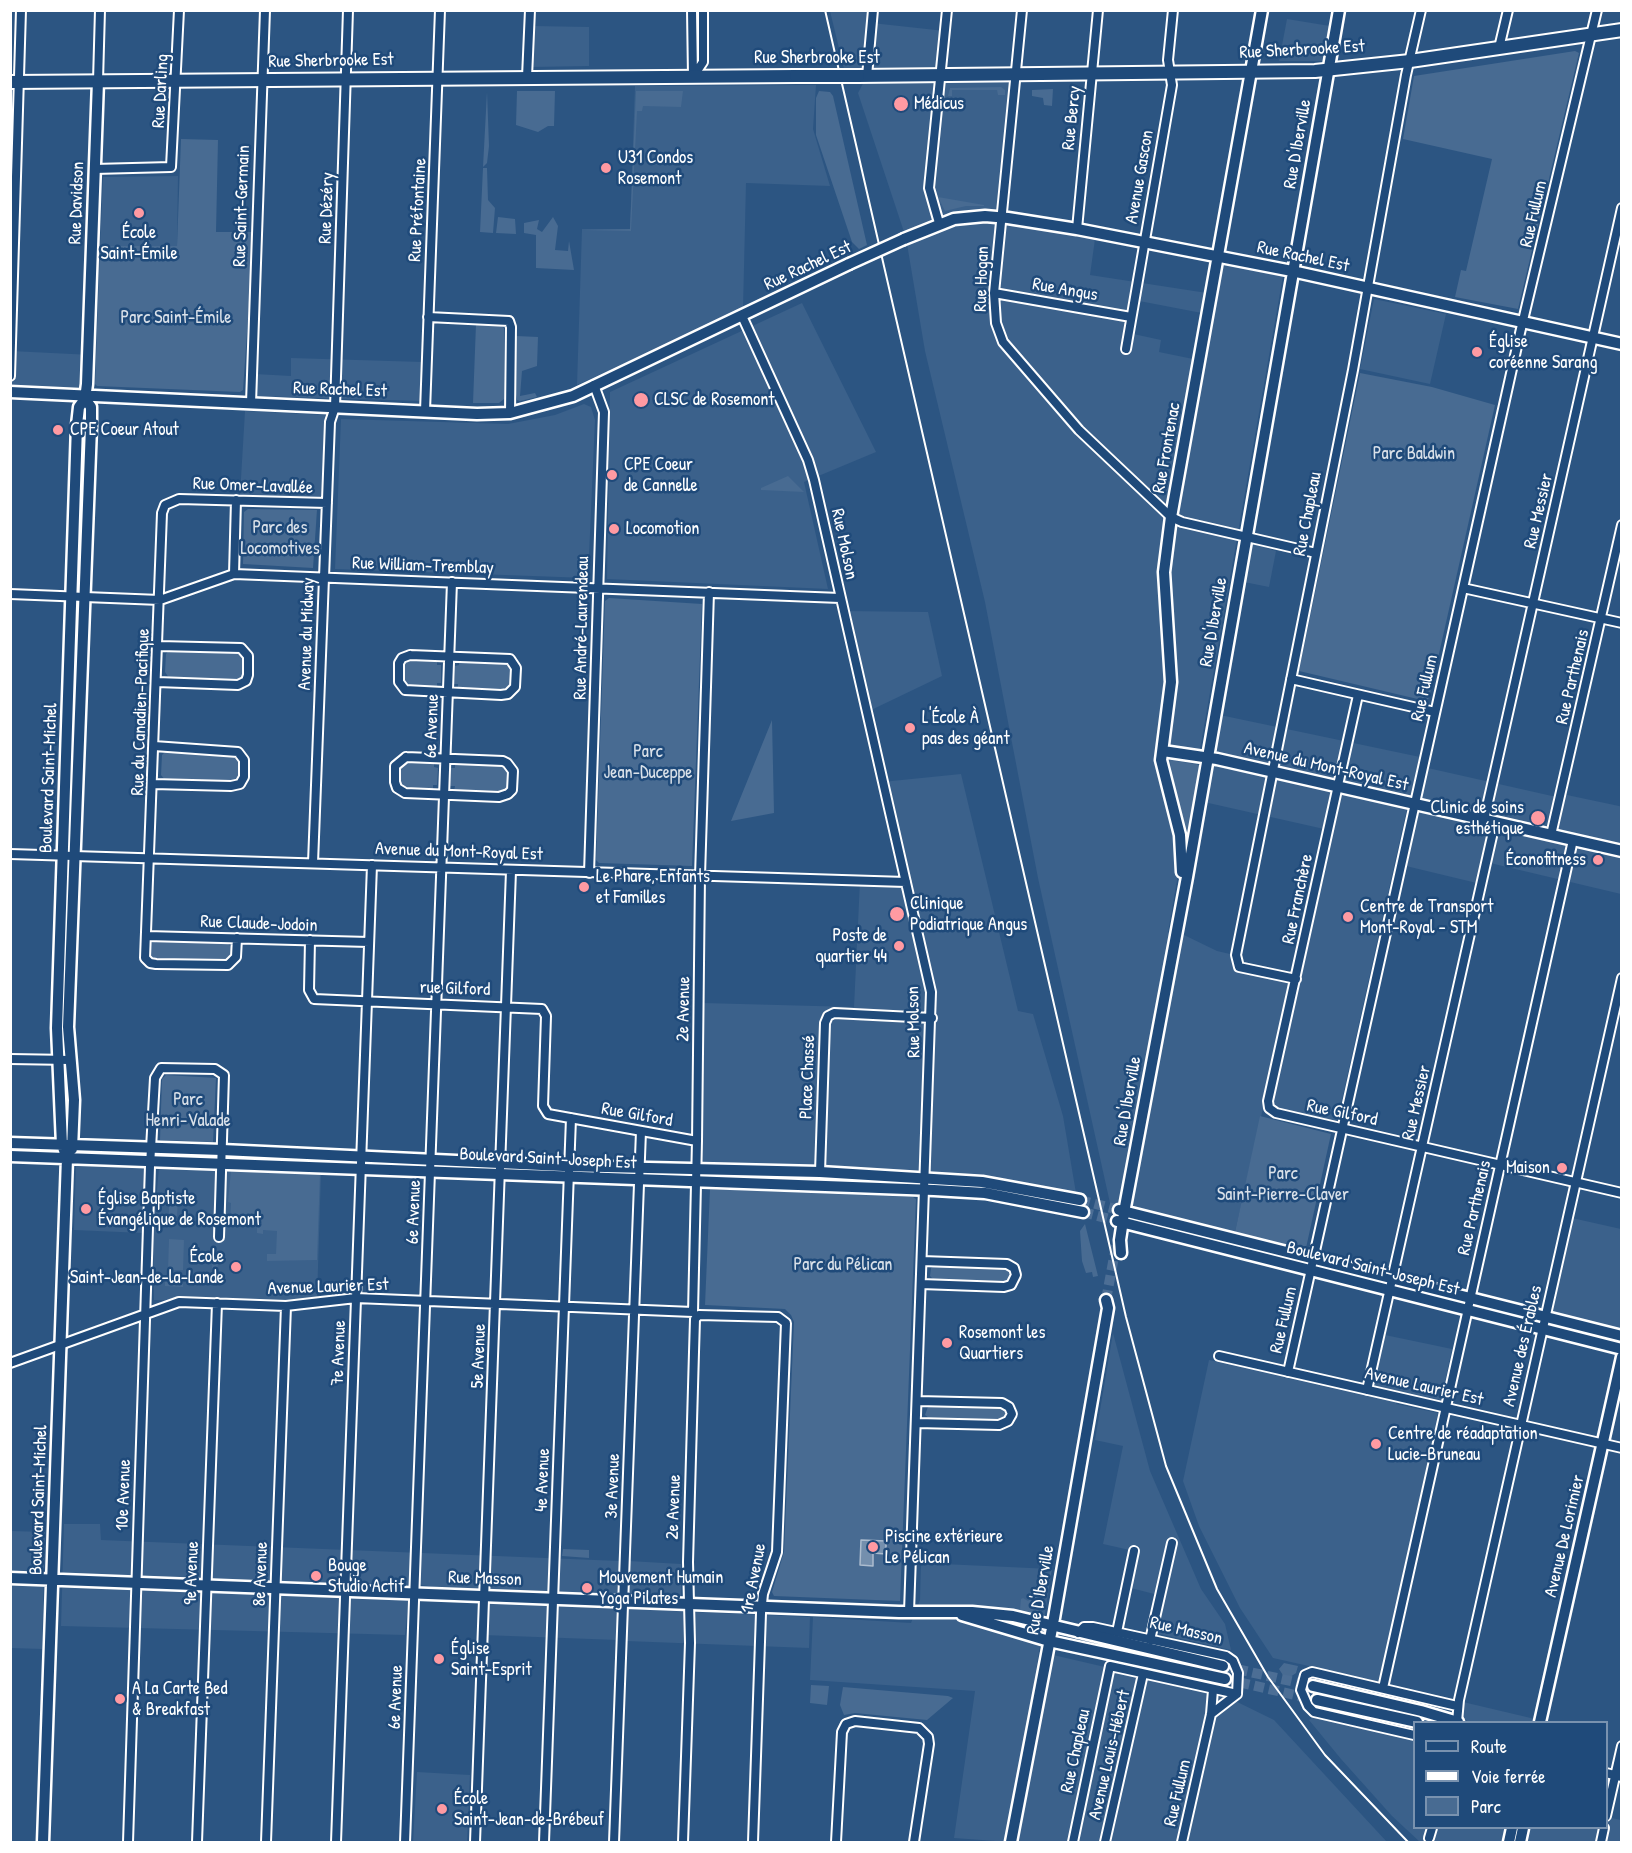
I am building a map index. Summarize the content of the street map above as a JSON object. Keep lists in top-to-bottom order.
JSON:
{
  "streets": {
    "main road": [
      "Rue Sherbrooke Est",
      "Rue D'Iberville",
      "Rue Davidson",
      "Rue Rachel Est",
      "Rue Frontenac",
      "Avenue du Mont-Royal Est",
      "Boulevard Saint-Michel",
      "Boulevard Saint-Joseph Est",
      "Avenue De Lorimier",
      "Rue Masson"
    ],
    "street": [
      "Rue Darling",
      "Rue Bercy",
      "Avenue Gascon",
      "Rue Saint-Germain",
      "Rue Dézéry",
      "Rue Préfontaine",
      "Rue Fullum",
      "Rue Hogan",
      "Rue Angus",
      "Rue Omer-Lavallée",
      "Rue Messier",
      "Rue Chapleau",
      "Rue Molson",
      "Rue William-Tremblay",
      "Rue André-Laurendeau",
      "Avenue du Midway",
      "Rue Parthenais",
      "Rue du Canadien-Pacifique",
      "6e Avenue",
      "Rue Franchère",
      "Rue Claude-Jodoin",
      "rue Gilford",
      "2e Avenue",
      "Place Chassé",
      "Rue Gilford",
      "Avenue Laurier Est",
      "Avenue des Érables",
      "7e Avenue",
      "5e Avenue",
      "4e Avenue",
      "3e Avenue",
      "10e Avenue",
      "9e Avenue",
      "8e Avenue",
      "1re Avenue",
      "Avenue Louis-Hébert"
    ]
  },
  "crossings": [
    ["Rue Sherbrooke Est", "Rue Darling"],
    ["Rue Sherbrooke Est", "Rue Bercy"],
    ["Rue Sherbrooke Est", "Rue D'Iberville"],
    ["Rue Sherbrooke Est", "Avenue Gascon"],
    ["Rue Sherbrooke Est", "Rue Davidson"],
    ["Rue Sherbrooke Est", "Rue Saint-Germain"],
    ["Rue Sherbrooke Est", "Rue Dézéry"],
    ["Rue Sherbrooke Est", "Rue Préfontaine"],
    ["Rue Sherbrooke Est", "Rue Fullum"],
    ["Rue Sherbrooke Est", "Rue Hogan"],
    ["Rue Sherbrooke Est", "Rue Frontenac"],
    ["Rue Sherbrooke Est", "Rue Chapleau"],
    ["Rue Darling", "Rue Davidson"],
    ["Rue Bercy", "Rue Rachel Est"],
    ["Rue D'Iberville", "Rue Rachel Est"],
    ["Rue D'Iberville", "Rue Frontenac"],
    ["Rue D'Iberville", "Avenue du Mont-Royal Est"],
    ["Rue D'Iberville", "Boulevard Saint-Joseph Est"],
    ["Rue D'Iberville", "Rue Masson"],
    ["Avenue Gascon", "Rue Rachel Est"],
    ["Avenue Gascon", "Rue Angus"],
    ["Rue Davidson", "Rue Rachel Est"],
    ["Rue Davidson", "Boulevard Saint-Michel"],
    ["Rue Saint-Germain", "Rue Rachel Est"],
    ["Rue Dézéry", "Rue Rachel Est"],
    ["Rue Dézéry", "Avenue du Midway"],
    ["Rue Préfontaine", "Rue Rachel Est"],
    ["Rue Fullum", "Rue Rachel Est"],
    ["Rue Fullum", "Avenue du Mont-Royal Est"],
    ["Rue Fullum", "Rue Gilford"],
    ["Rue Fullum", "Boulevard Saint-Joseph Est"],
    ["Rue Fullum", "Avenue Laurier Est"],
    ["Rue Rachel Est", "Rue Hogan"],
    ["Rue Rachel Est", "Rue Frontenac"],
    ["Rue Rachel Est", "Rue Messier"],
    ["Rue Rachel Est", "Rue Chapleau"],
    ["Rue Rachel Est", "Rue Molson"],
    ["Rue Rachel Est", "Rue André-Laurendeau"],
    ["Rue Rachel Est", "Avenue du Midway"],
    ["Rue Rachel Est", "Boulevard Saint-Michel"],
    ["Rue Hogan", "Rue Angus"],
    ["Rue Hogan", "Rue Frontenac"],
    ["Rue Frontenac", "Avenue du Mont-Royal Est"],
    ["Rue Omer-Lavallée", "Avenue du Midway"],
    ["Rue Omer-Lavallée", "Rue du Canadien-Pacifique"],
    ["Rue Messier", "Avenue du Mont-Royal Est"],
    ["Rue Messier", "Rue Gilford"],
    ["Rue Messier", "Boulevard Saint-Joseph Est"],
    ["Rue Messier", "Avenue Laurier Est"],
    ["Rue Chapleau", "Avenue du Mont-Royal Est"],
    ["Rue Chapleau", "Rue Franchère"],
    ["Rue Chapleau", "Avenue Louis-Hébert"],
    ["Rue Molson", "Rue William-Tremblay"],
    ["Rue Molson", "Avenue du Mont-Royal Est"],
    ["Rue Molson", "Place Chassé"],
    ["Rue Molson", "Boulevard Saint-Joseph Est"],
    ["Rue Molson", "Rue Masson"],
    ["Rue William-Tremblay", "Rue André-Laurendeau"],
    ["Rue William-Tremblay", "Avenue du Midway"],
    ["Rue William-Tremblay", "Rue du Canadien-Pacifique"],
    ["Rue William-Tremblay", "6e Avenue"],
    ["Rue William-Tremblay", "Boulevard Saint-Michel"],
    ["Rue William-Tremblay", "2e Avenue"],
    ["Rue André-Laurendeau", "Avenue du Mont-Royal Est"],
    ["Avenue du Midway", "Avenue du Mont-Royal Est"],
    ["Rue Parthenais", "Avenue du Mont-Royal Est"],
    ["Rue Parthenais", "Rue Gilford"],
    ["Rue Parthenais", "Boulevard Saint-Joseph Est"],
    ["Rue Parthenais", "Avenue Laurier Est"],
    ["Rue du Canadien-Pacifique", "Avenue du Mont-Royal Est"],
    ["Rue du Canadien-Pacifique", "Rue Claude-Jodoin"],
    ["6e Avenue", "Avenue du Mont-Royal Est"],
    ["6e Avenue", "rue Gilford"],
    ["6e Avenue", "Boulevard Saint-Joseph Est"],
    ["6e Avenue", "Avenue Laurier Est"],
    ["6e Avenue", "Rue Masson"],
    ["Avenue du Mont-Royal Est", "Boulevard Saint-Michel"],
    ["Avenue du Mont-Royal Est", "Rue Franchère"],
    ["Avenue du Mont-Royal Est", "2e Avenue"],
    ["Avenue du Mont-Royal Est", "7e Avenue"],
    ["Avenue du Mont-Royal Est", "5e Avenue"],
    ["Boulevard Saint-Michel", "Boulevard Saint-Joseph Est"],
    ["Boulevard Saint-Michel", "Avenue Laurier Est"],
    ["Boulevard Saint-Michel", "Rue Masson"],
    ["Rue Franchère", "Rue Gilford"],
    ["Rue Claude-Jodoin", "7e Avenue"],
    ["rue Gilford", "Rue Gilford"],
    ["rue Gilford", "7e Avenue"],
    ["rue Gilford", "5e Avenue"],
    ["2e Avenue", "Rue Gilford"],
    ["2e Avenue", "Boulevard Saint-Joseph Est"],
    ["2e Avenue", "Avenue Laurier Est"],
    ["2e Avenue", "Rue Masson"],
    ["Place Chassé", "Boulevard Saint-Joseph Est"],
    ["Rue Gilford", "Avenue des Érables"],
    ["Rue Gilford", "4e Avenue"],
    ["Rue Gilford", "3e Avenue"],
    ["Boulevard Saint-Joseph Est", "Avenue des Érables"],
    ["Boulevard Saint-Joseph Est", "7e Avenue"],
    ["Boulevard Saint-Joseph Est", "5e Avenue"],
    ["Boulevard Saint-Joseph Est", "4e Avenue"],
    ["Boulevard Saint-Joseph Est", "3e Avenue"],
    ["Boulevard Saint-Joseph Est", "10e Avenue"],
    ["Avenue Laurier Est", "Avenue des Érables"],
    ["Avenue Laurier Est", "7e Avenue"],
    ["Avenue Laurier Est", "5e Avenue"],
    ["Avenue Laurier Est", "4e Avenue"],
    ["Avenue Laurier Est", "3e Avenue"],
    ["Avenue Laurier Est", "10e Avenue"],
    ["Avenue Laurier Est", "Avenue De Lorimier"],
    ["Avenue Laurier Est", "9e Avenue"],
    ["Avenue Laurier Est", "8e Avenue"],
    ["Avenue Laurier Est", "1re Avenue"],
    ["7e Avenue", "Rue Masson"],
    ["5e Avenue", "Rue Masson"],
    ["4e Avenue", "Rue Masson"],
    ["3e Avenue", "Rue Masson"],
    ["10e Avenue", "Rue Masson"],
    ["9e Avenue", "Rue Masson"],
    ["8e Avenue", "Rue Masson"],
    ["1re Avenue", "Rue Masson"]
  ],
  "parks": [
    "Parc Saint-Émile",
    "Parc Baldwin",
    "Parc des Locomotives",
    "Parc Jean-Duceppe",
    "Parc Henri-Valade",
    "Parc Saint-Pierre-Claver",
    "Parc du Pélican"
  ],
  "places": [
    "Médicus",
    "U31 Condos Rosemont",
    "École Saint-Émile",
    "Église coréenne Sarang",
    "CLSC de Rosemont",
    "CPE Coeur Atout",
    "CPE Coeur de Cannelle",
    "Locomotion",
    "L'École À pas des géant",
    "Clinic de soins esthétique",
    "Éconofitness",
    "Le Phare, Enfants et Familles",
    "Clinique Podiatrique Angus",
    "Centre de Transport Mont-Royal - STM",
    "Poste de quartier 44",
    "Maison",
    "Église Baptiste Évangélique de Rosemont",
    "École Saint-Jean-de-la-Lande",
    "Rosemont les Quartiers",
    "Centre de réadaptation Lucie-Bruneau",
    "Piscine extérieure Le Pélican",
    "Bouge Studio Actif",
    "Mouvement Humain Yoga Pilates",
    "Église Saint-Esprit",
    "A La Carte Bed & Breakfast",
    "École Saint-Jean-de-Brébeuf"
  ],
  "legend": ["Route", "Voie ferrée", "Parc"]
}
